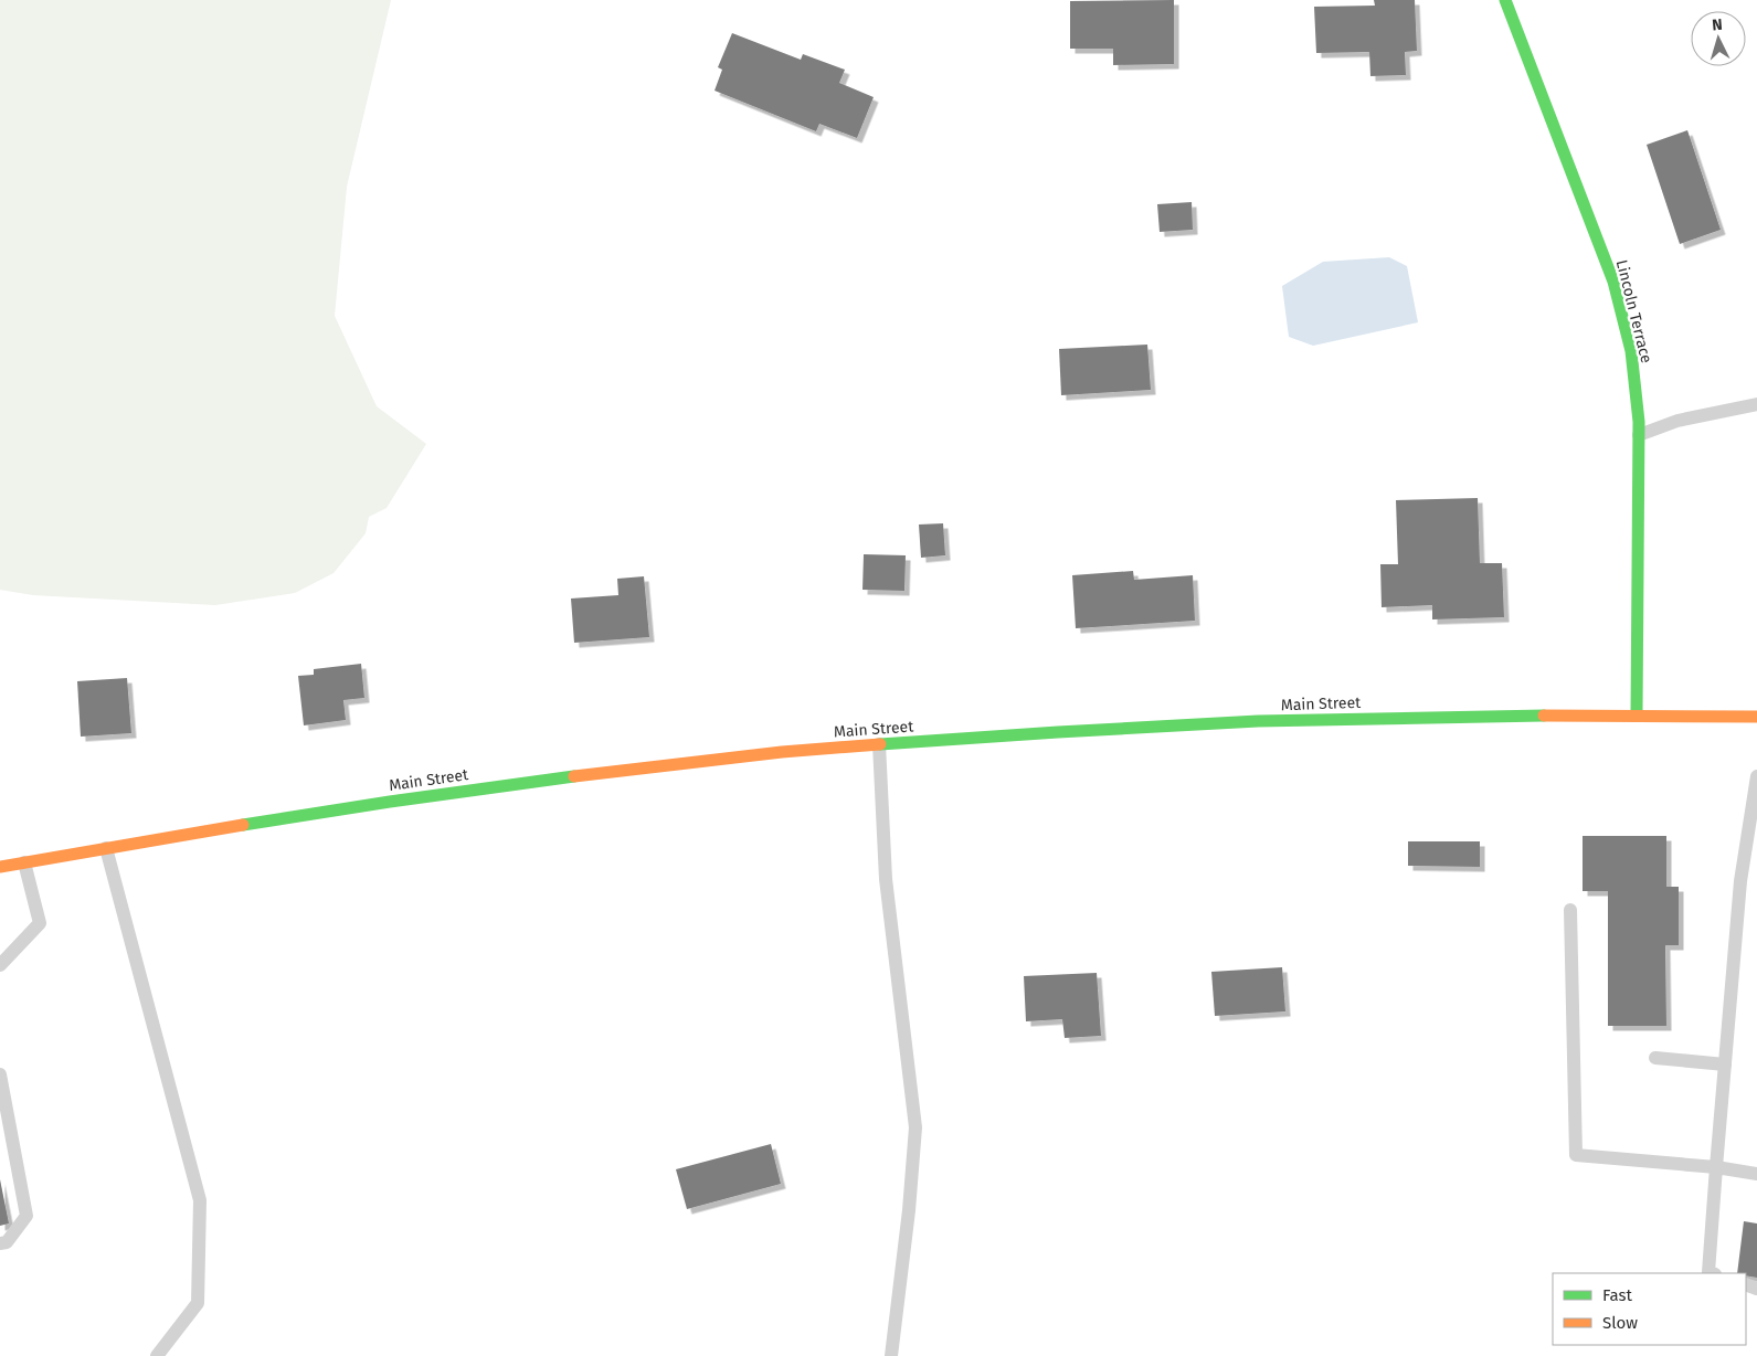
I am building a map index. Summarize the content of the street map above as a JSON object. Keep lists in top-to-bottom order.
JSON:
{
  "streets": {
    "main road": ["Lincoln Terrace", "Main Street"]
  },
  "crossings": [
    ["Lincoln Terrace", "Main Street"]
  ],
  "legend": ["Fast", "Slow"],
  "north": "top"
}
